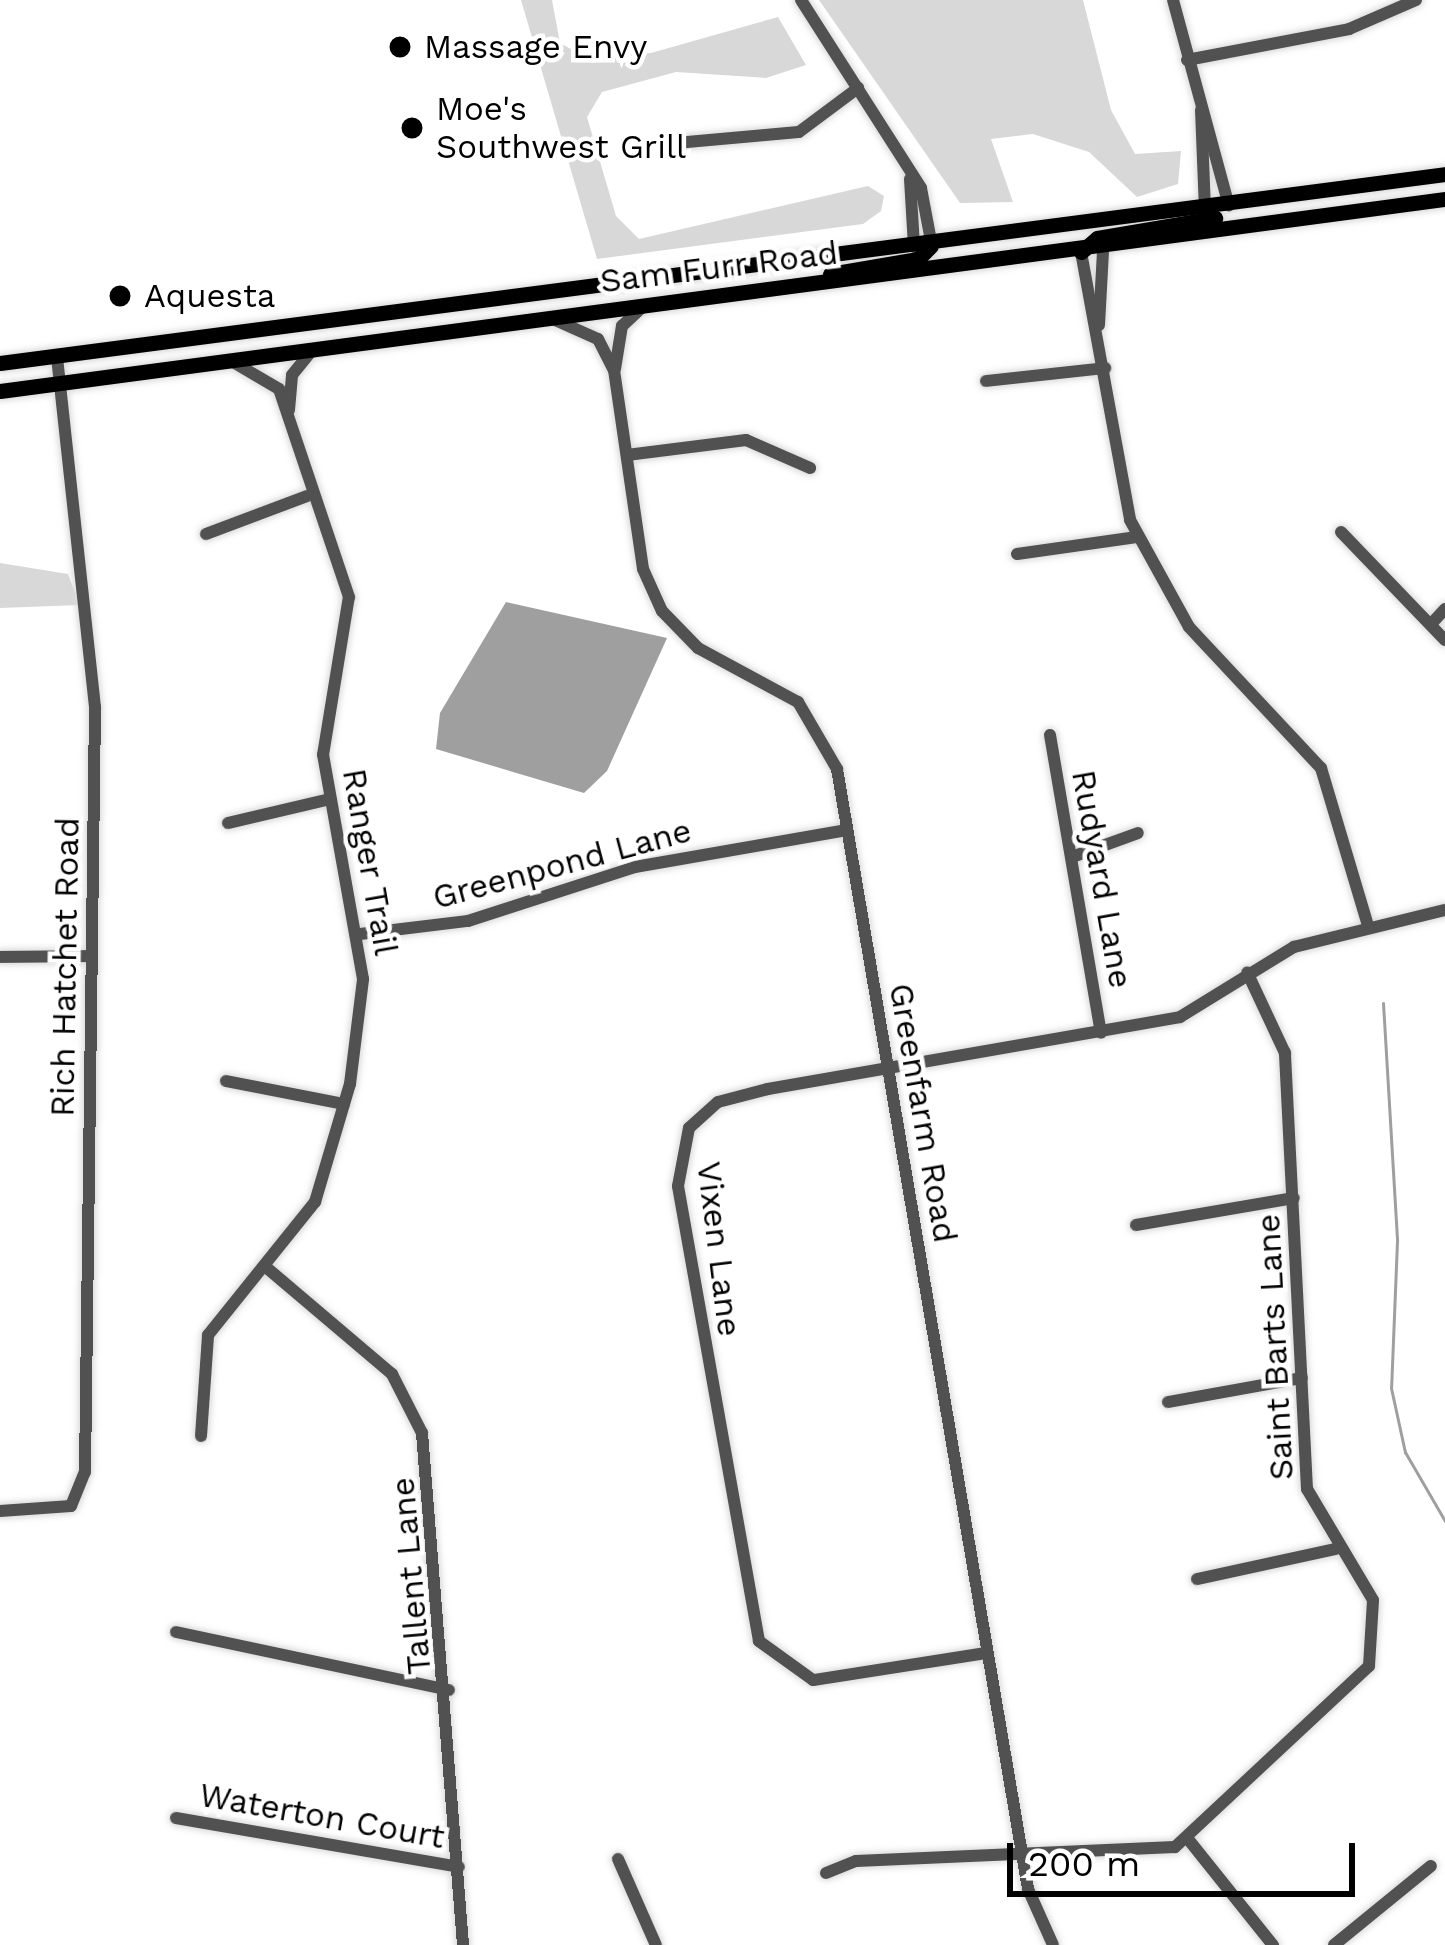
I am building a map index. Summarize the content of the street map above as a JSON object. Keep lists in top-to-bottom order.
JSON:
{
  "streets": {
    "main road": ["Sam Furr Road"],
    "street": [
      "Ranger Trail",
      "Greenpond Lane",
      "Rudyard Lane",
      "Rich Hatchet Road",
      "Greenfarm Road",
      "Vixen Lane",
      "Saint Barts Lane",
      "Tallent Lane",
      "Waterton Court"
    ]
  },
  "crossings": [
    ["Sam Furr Road", "Ranger Trail"],
    ["Sam Furr Road", "Rich Hatchet Road"],
    ["Sam Furr Road", "Greenfarm Road"],
    ["Ranger Trail", "Greenpond Lane"],
    ["Ranger Trail", "Tallent Lane"],
    ["Greenpond Lane", "Greenfarm Road"],
    ["Rudyard Lane", "Vixen Lane"],
    ["Greenfarm Road", "Vixen Lane"],
    ["Greenfarm Road", "Saint Barts Lane"],
    ["Vixen Lane", "Saint Barts Lane"],
    ["Tallent Lane", "Waterton Court"]
  ],
  "places": ["Massage Envy", "Moe's Southwest Grill", "Aquesta"],
  "scale_bar": "200 m"
}
